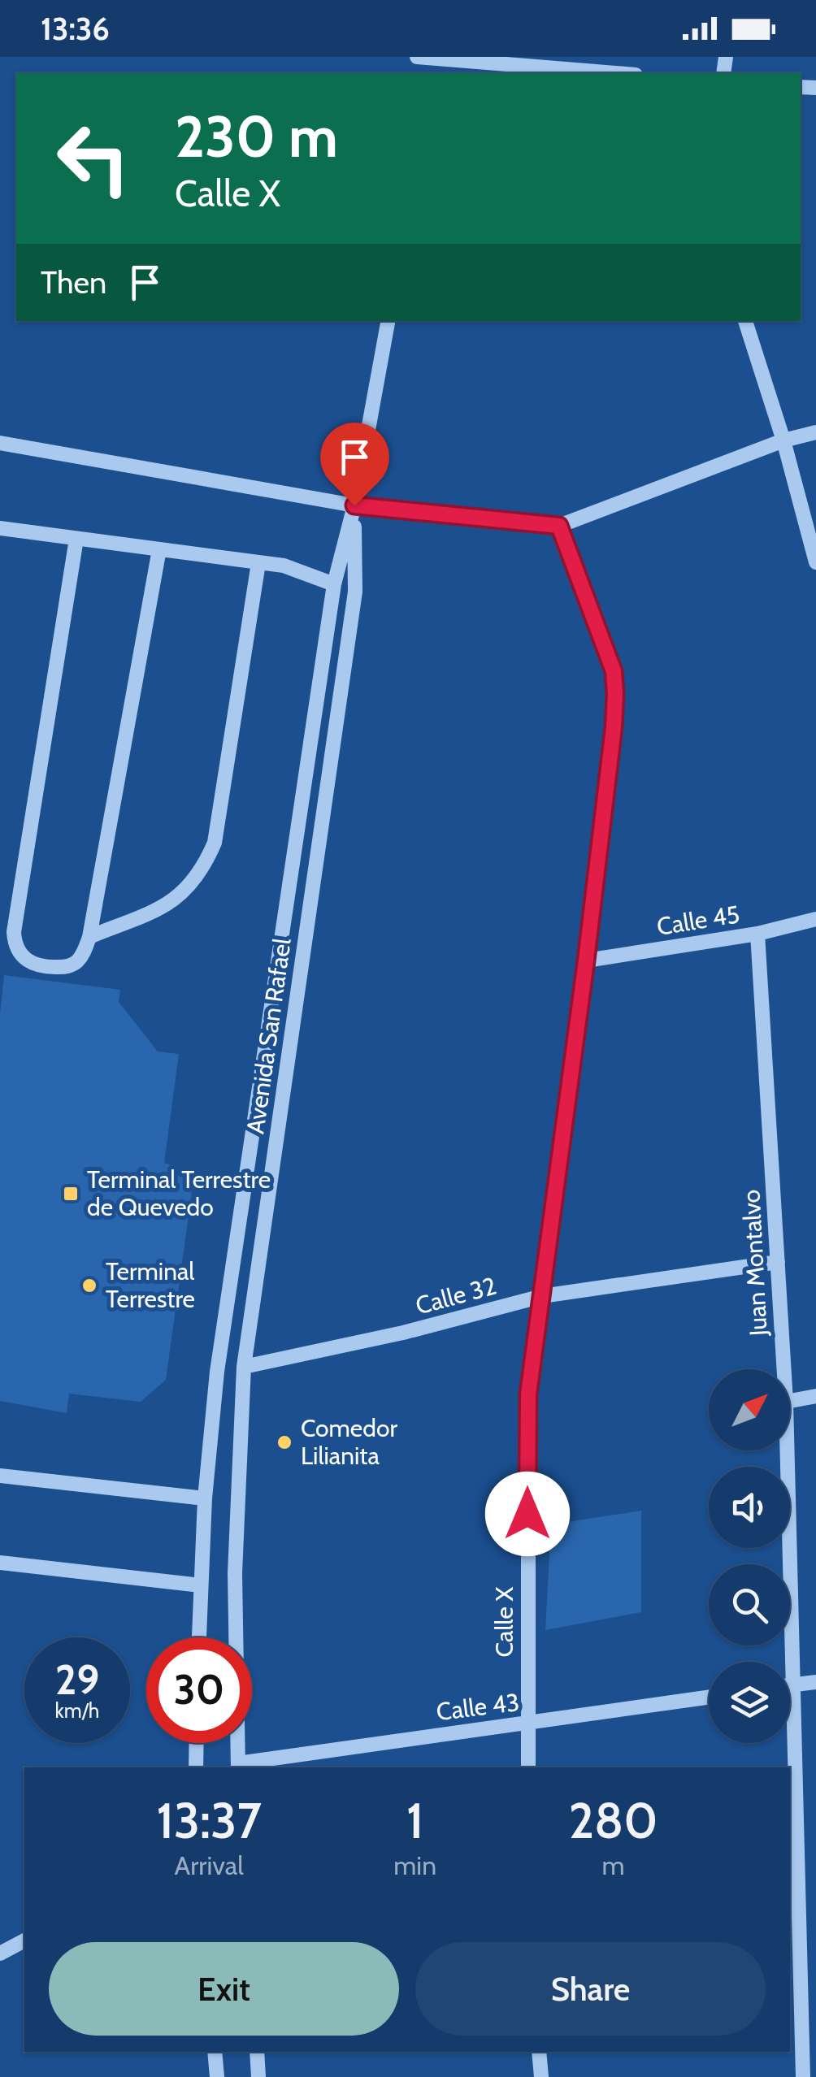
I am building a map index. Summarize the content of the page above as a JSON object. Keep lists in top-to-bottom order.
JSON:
{
  "streets": {
    "street": [
      "Calle 45",
      "Avenida San Rafael",
      "Juan Montalvo",
      "Calle 32",
      "Calle X",
      "Calle 43"
    ]
  },
  "crossings": [
    ["Calle 45", "Juan Montalvo"],
    ["Calle 45", "Calle X"],
    ["Avenida San Rafael", "Calle 32"],
    ["Avenida San Rafael", "Calle 43"],
    ["Juan Montalvo", "Calle 32"],
    ["Calle 32", "Calle X"],
    ["Calle X", "Calle 43"]
  ],
  "places": {
    "transit": ["Terminal Terrestre de Quevedo"],
    "other": ["Terminal Terrestre", "Comedor Lilianita"]
  },
  "north": "top right",
  "page": {
    "status": "13:36",
    "turn": ["230 m", "Calle X"],
    "then": "Then",
    "speed": "29 km/h",
    "limit": "30",
    "eta": [
      "13:37",
      "Arrival",
      "1",
      "min",
      "280",
      "m"
    ],
    "buttons": ["Exit", "Share"]
  }
}
